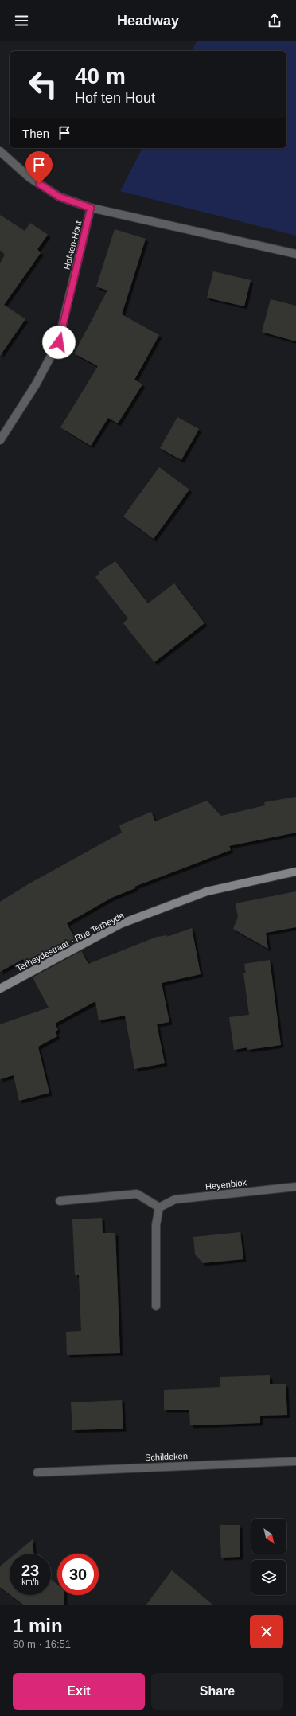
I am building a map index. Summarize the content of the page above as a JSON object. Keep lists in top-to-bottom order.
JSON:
{
  "streets": {
    "street": [
      "Hof-ten-Hout",
      "Terheydestraat - Rue Terheyde",
      "Heyenblok",
      "Schildeken"
    ]
  },
  "north": "bottom right",
  "page": {
    "header": "Headway",
    "turn": ["40 m", "Hof ten Hout"],
    "then": "Then",
    "speed": "23 km/h",
    "limit": "30",
    "heading": ["1 min", "60 m · 16:51"],
    "buttons": ["Exit", "Share"]
  }
}
